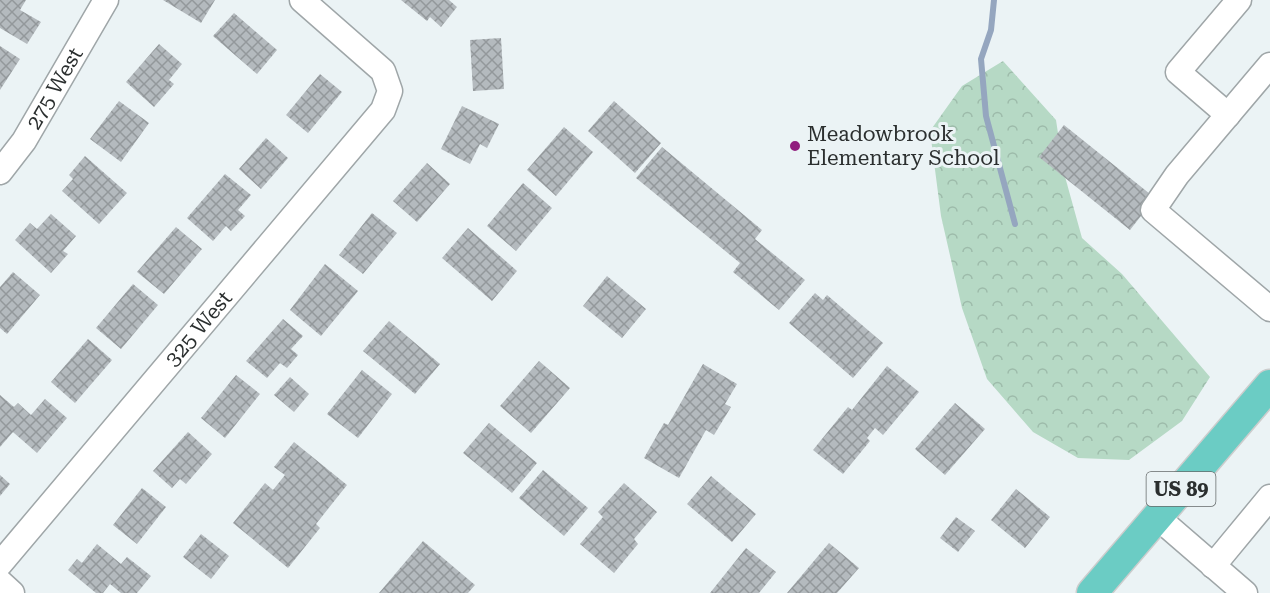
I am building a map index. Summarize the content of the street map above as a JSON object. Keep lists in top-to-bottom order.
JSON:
{
  "streets": {
    "main road": ["US 89"],
    "street": ["275 West", "325 West"]
  },
  "places": ["Meadowbrook Elementary School"]
}
